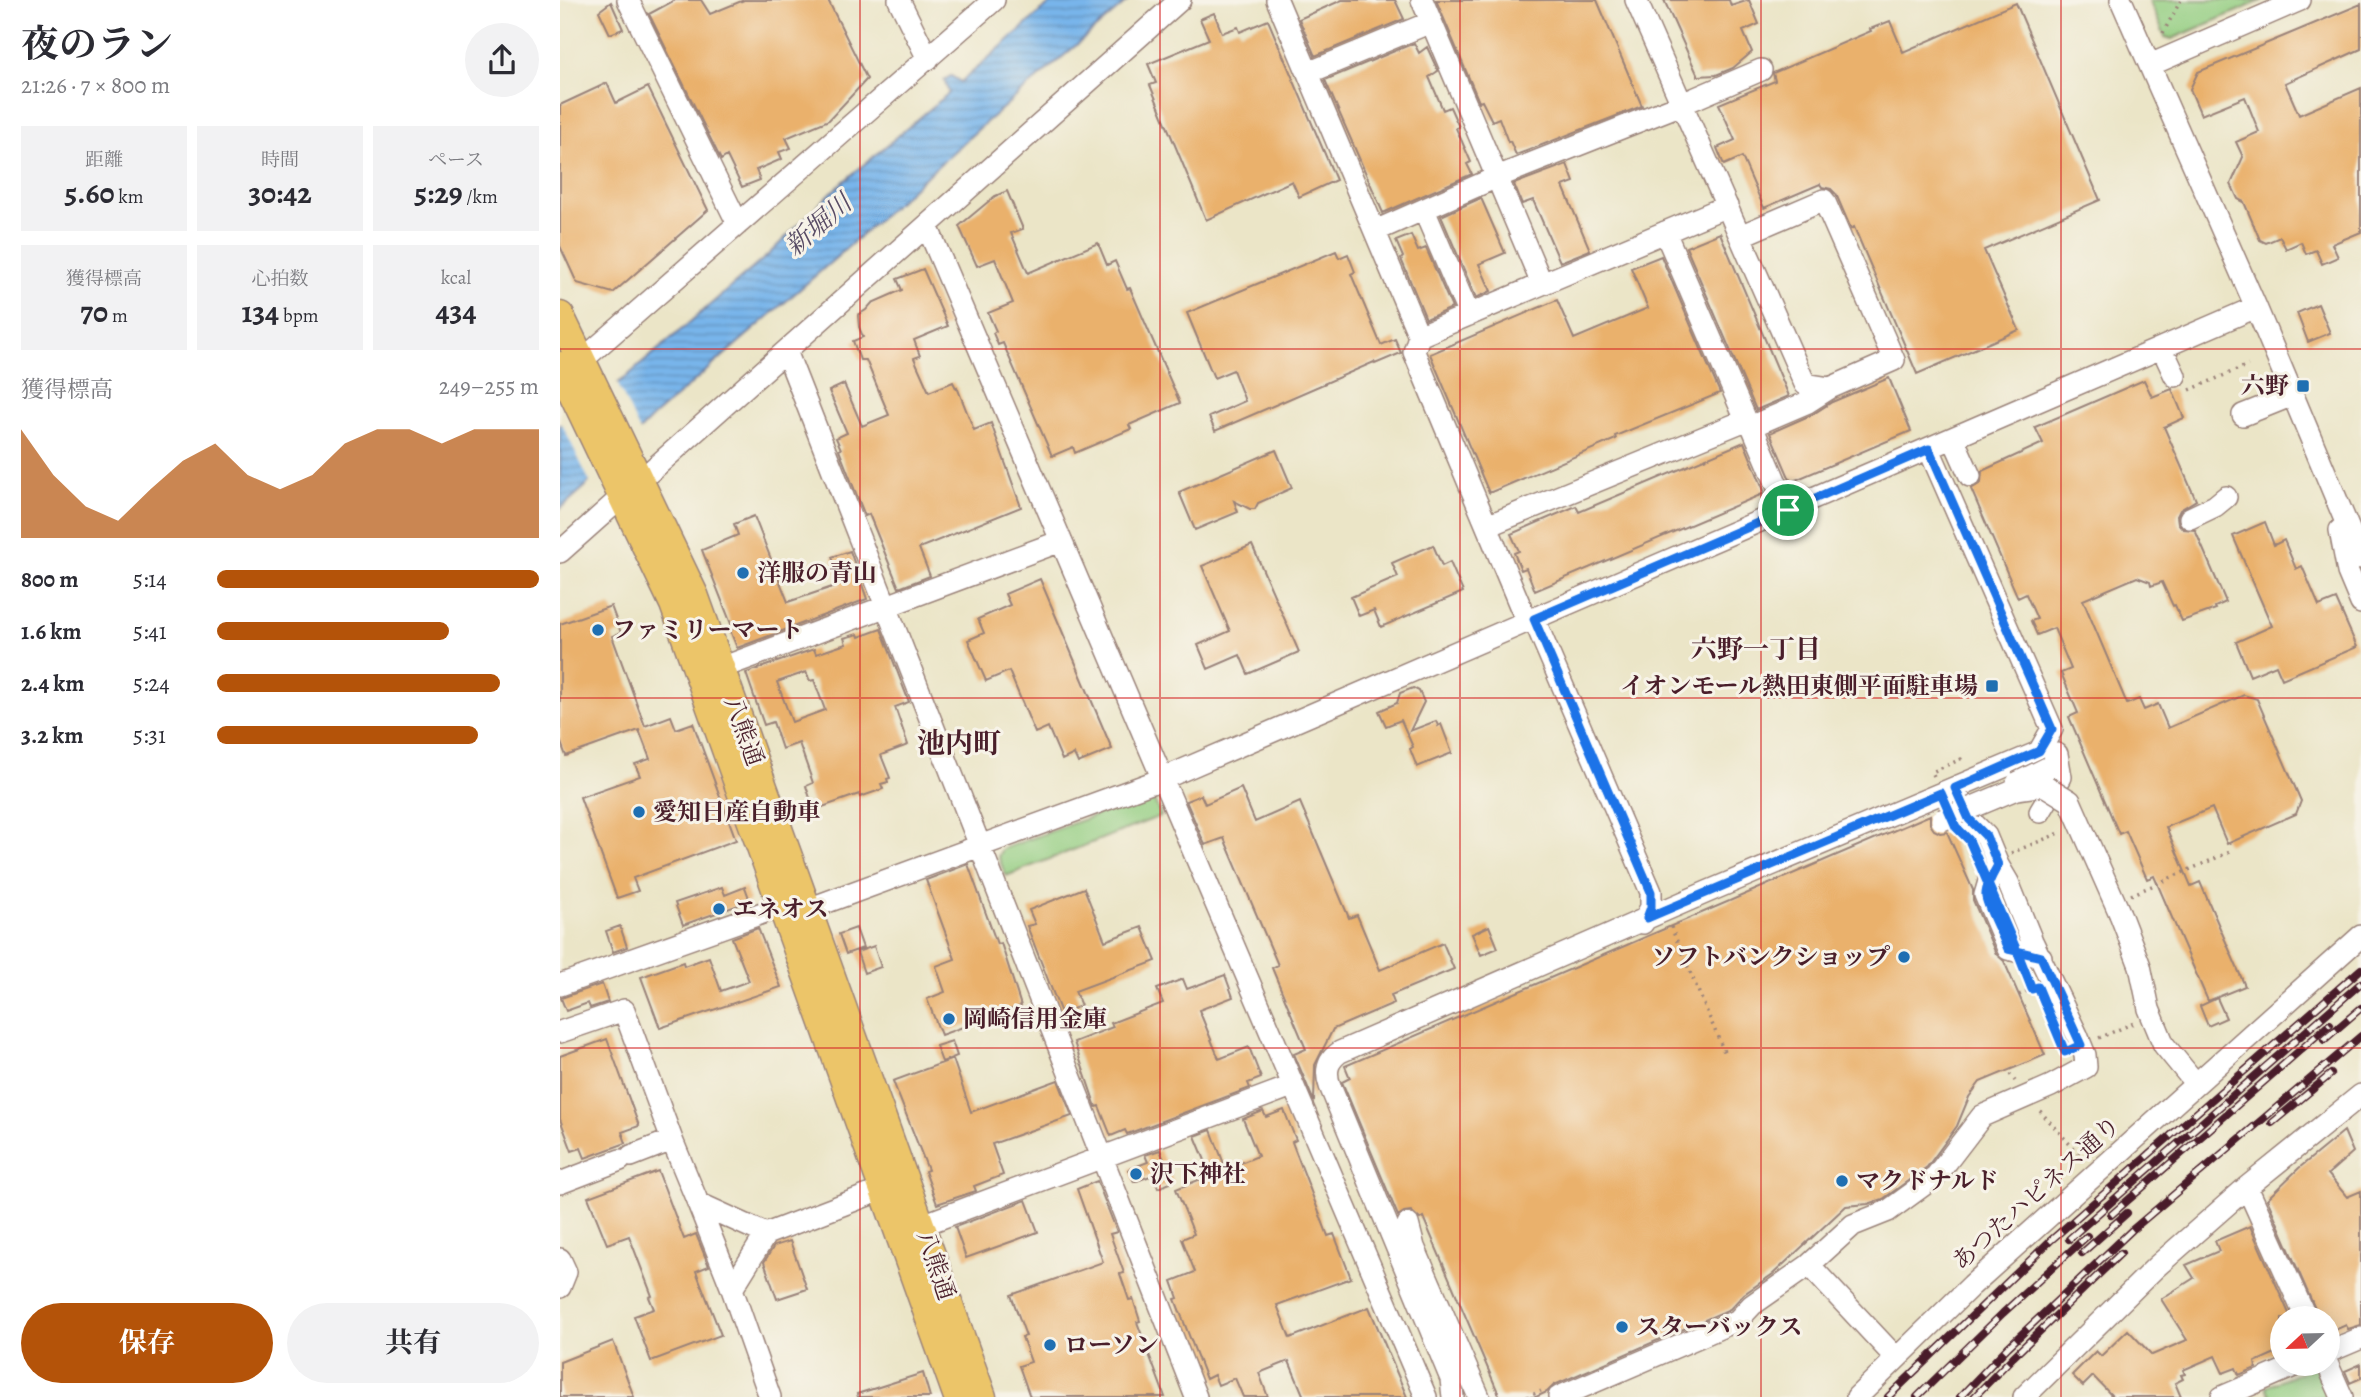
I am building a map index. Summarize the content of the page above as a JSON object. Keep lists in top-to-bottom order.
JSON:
{
  "streets": {
    "main road": ["八熊通"],
    "street": ["あつたハピネス通り"]
  },
  "districts": ["六野一丁目", "池内町"],
  "water": ["新堀川"],
  "places": {
    "transit": ["六野", "イオンモール熱田東側平面駐車場"],
    "other": [
      "洋服の青山",
      "ファミリーマート",
      "愛知日産自動車",
      "エネオス",
      "ソフトバンクショップ",
      "岡崎信用金庫",
      "沢下神社",
      "マクドナルド",
      "スターバックス",
      "ローソン"
    ]
  },
  "north": "left",
  "page": {
    "heading": ["夜のラン", "21:26 · 7 × 800 m"],
    "stats": [
      ["距離", "5.60 km"],
      ["時間", "30:42"],
      ["ペース", "5:29 /km"],
      ["獲得標高", "70 m"],
      ["心拍数", "134 bpm"],
      ["kcal", "434"]
    ],
    "chart": ["獲得標高", "249–255 m"],
    "list": [
      {
        "name": "800 m",
        "note": "5:14"
      },
      {
        "name": "1.6 km",
        "note": "5:41"
      },
      {
        "name": "2.4 km",
        "note": "5:24"
      },
      {
        "name": "3.2 km",
        "note": "5:31"
      }
    ],
    "buttons": ["保存", "共有"]
  }
}
